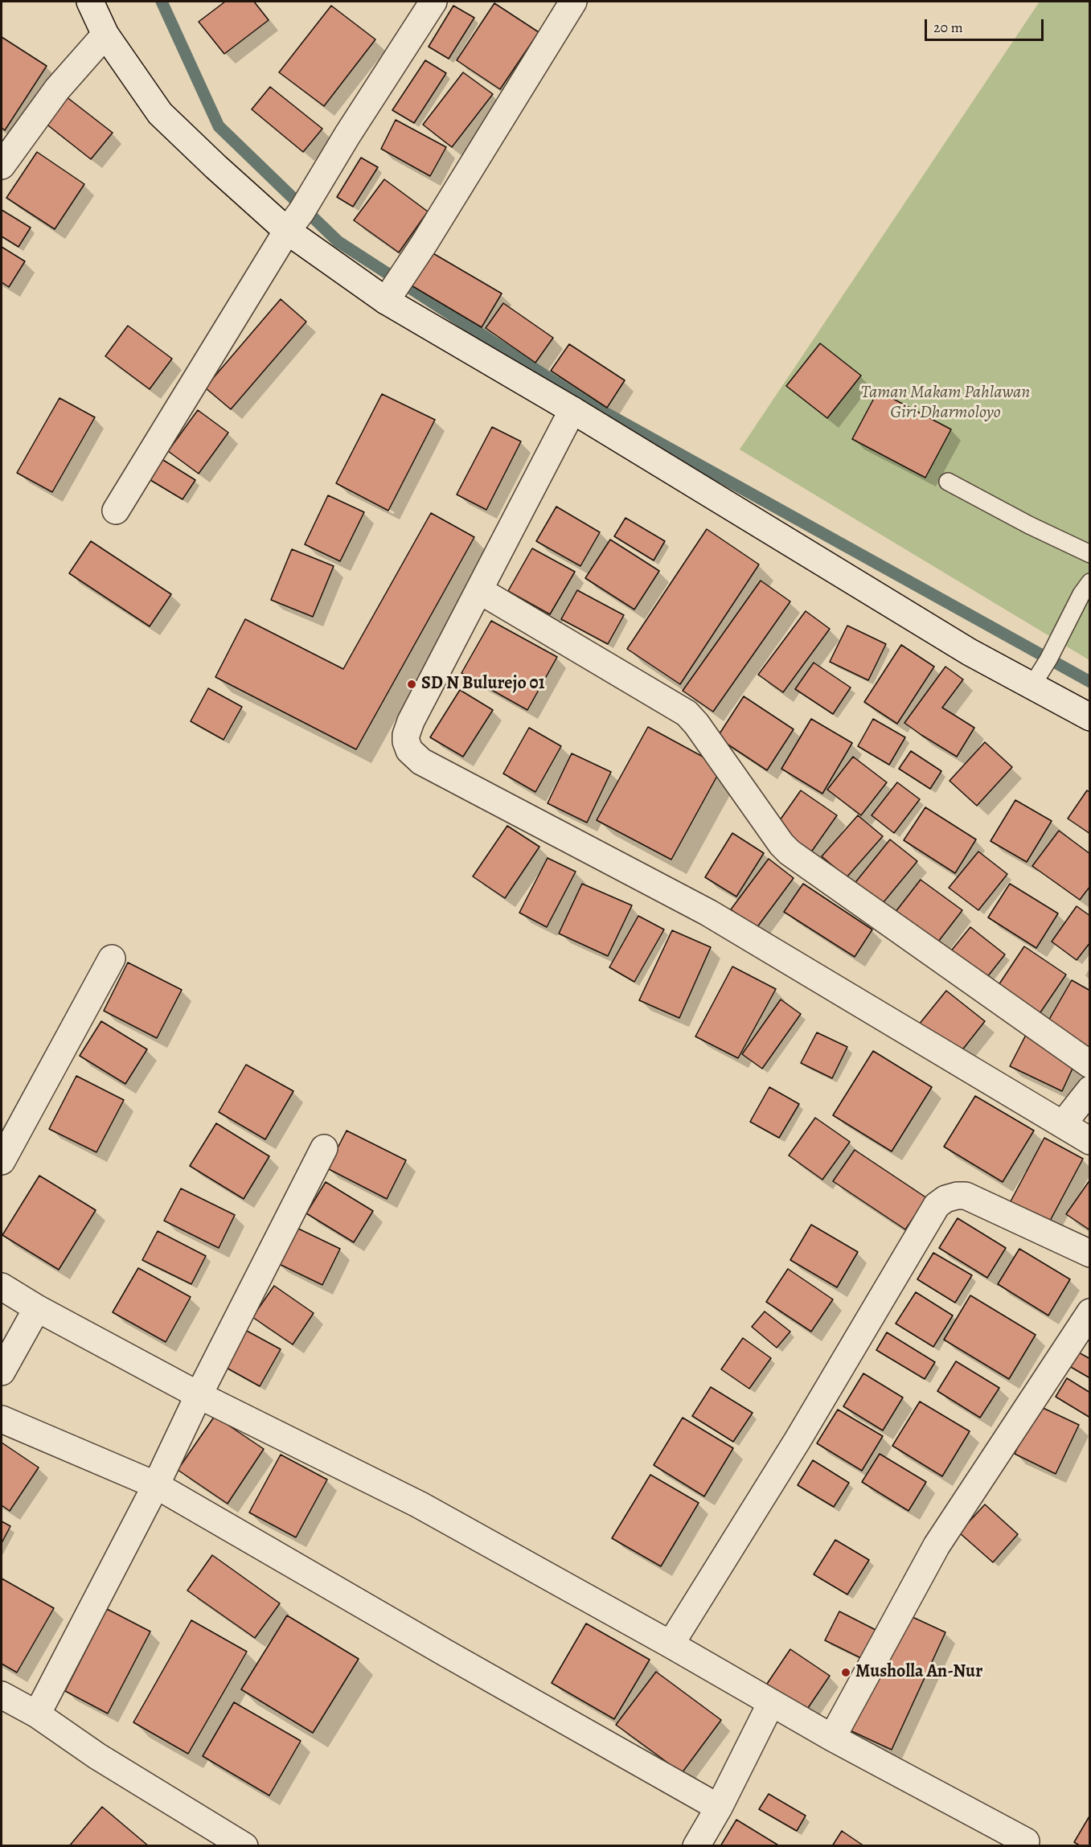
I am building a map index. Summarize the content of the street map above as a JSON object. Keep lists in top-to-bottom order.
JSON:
{
  "parks": ["Taman Makam Pahlawan Giri Dharmoloyo"],
  "places": ["SD N Bulurejo 01", "Musholla An-Nur"],
  "scale_bar": "20 m"
}
